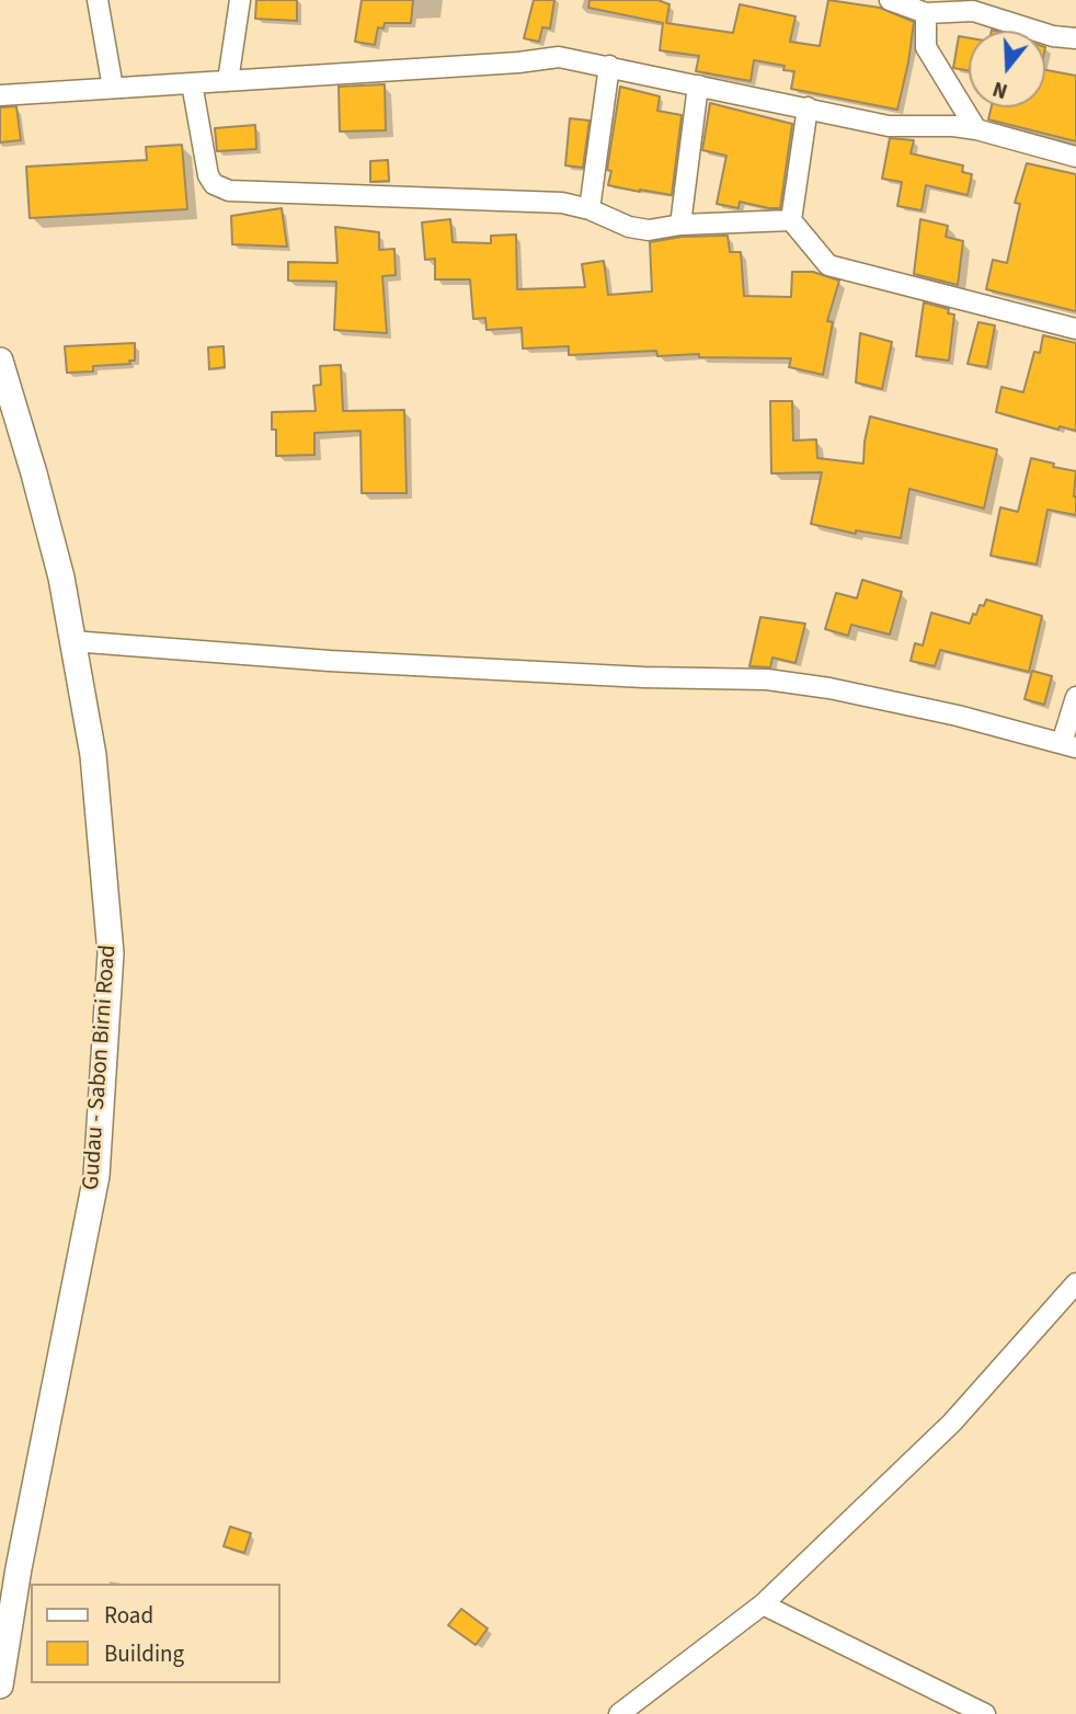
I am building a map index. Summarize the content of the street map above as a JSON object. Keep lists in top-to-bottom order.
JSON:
{
  "streets": {
    "main road": ["Gudau - Sabon Birni Road"]
  },
  "legend": ["Road", "Building"],
  "north": "bottom"
}
